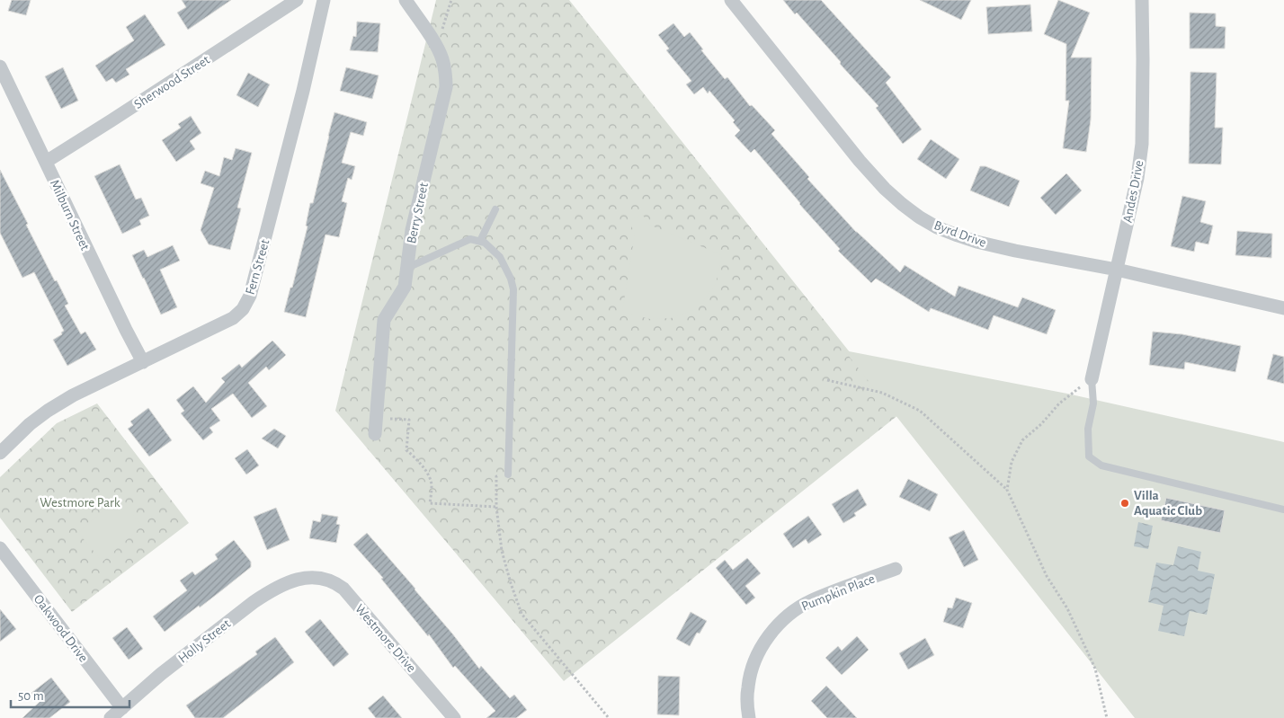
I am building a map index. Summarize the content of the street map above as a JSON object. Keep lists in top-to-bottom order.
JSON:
{
  "streets": {
    "street": [
      "Sherwood Street",
      "Andes Drive",
      "Berry Street",
      "Milburn Street",
      "Byrd Drive",
      "Fern Street",
      "Pumpkin Place",
      "Oakwood Drive",
      "Westmore Drive",
      "Holly Street"
    ]
  },
  "crossings": [
    ["Sherwood Street", "Milburn Street"],
    ["Andes Drive", "Byrd Drive"],
    ["Milburn Street", "Fern Street"],
    ["Oakwood Drive", "Holly Street"],
    ["Westmore Drive", "Holly Street"]
  ],
  "parks": ["Westmore Park"],
  "places": ["Villa Aquatic Club"],
  "scale_bar": "50 m"
}
